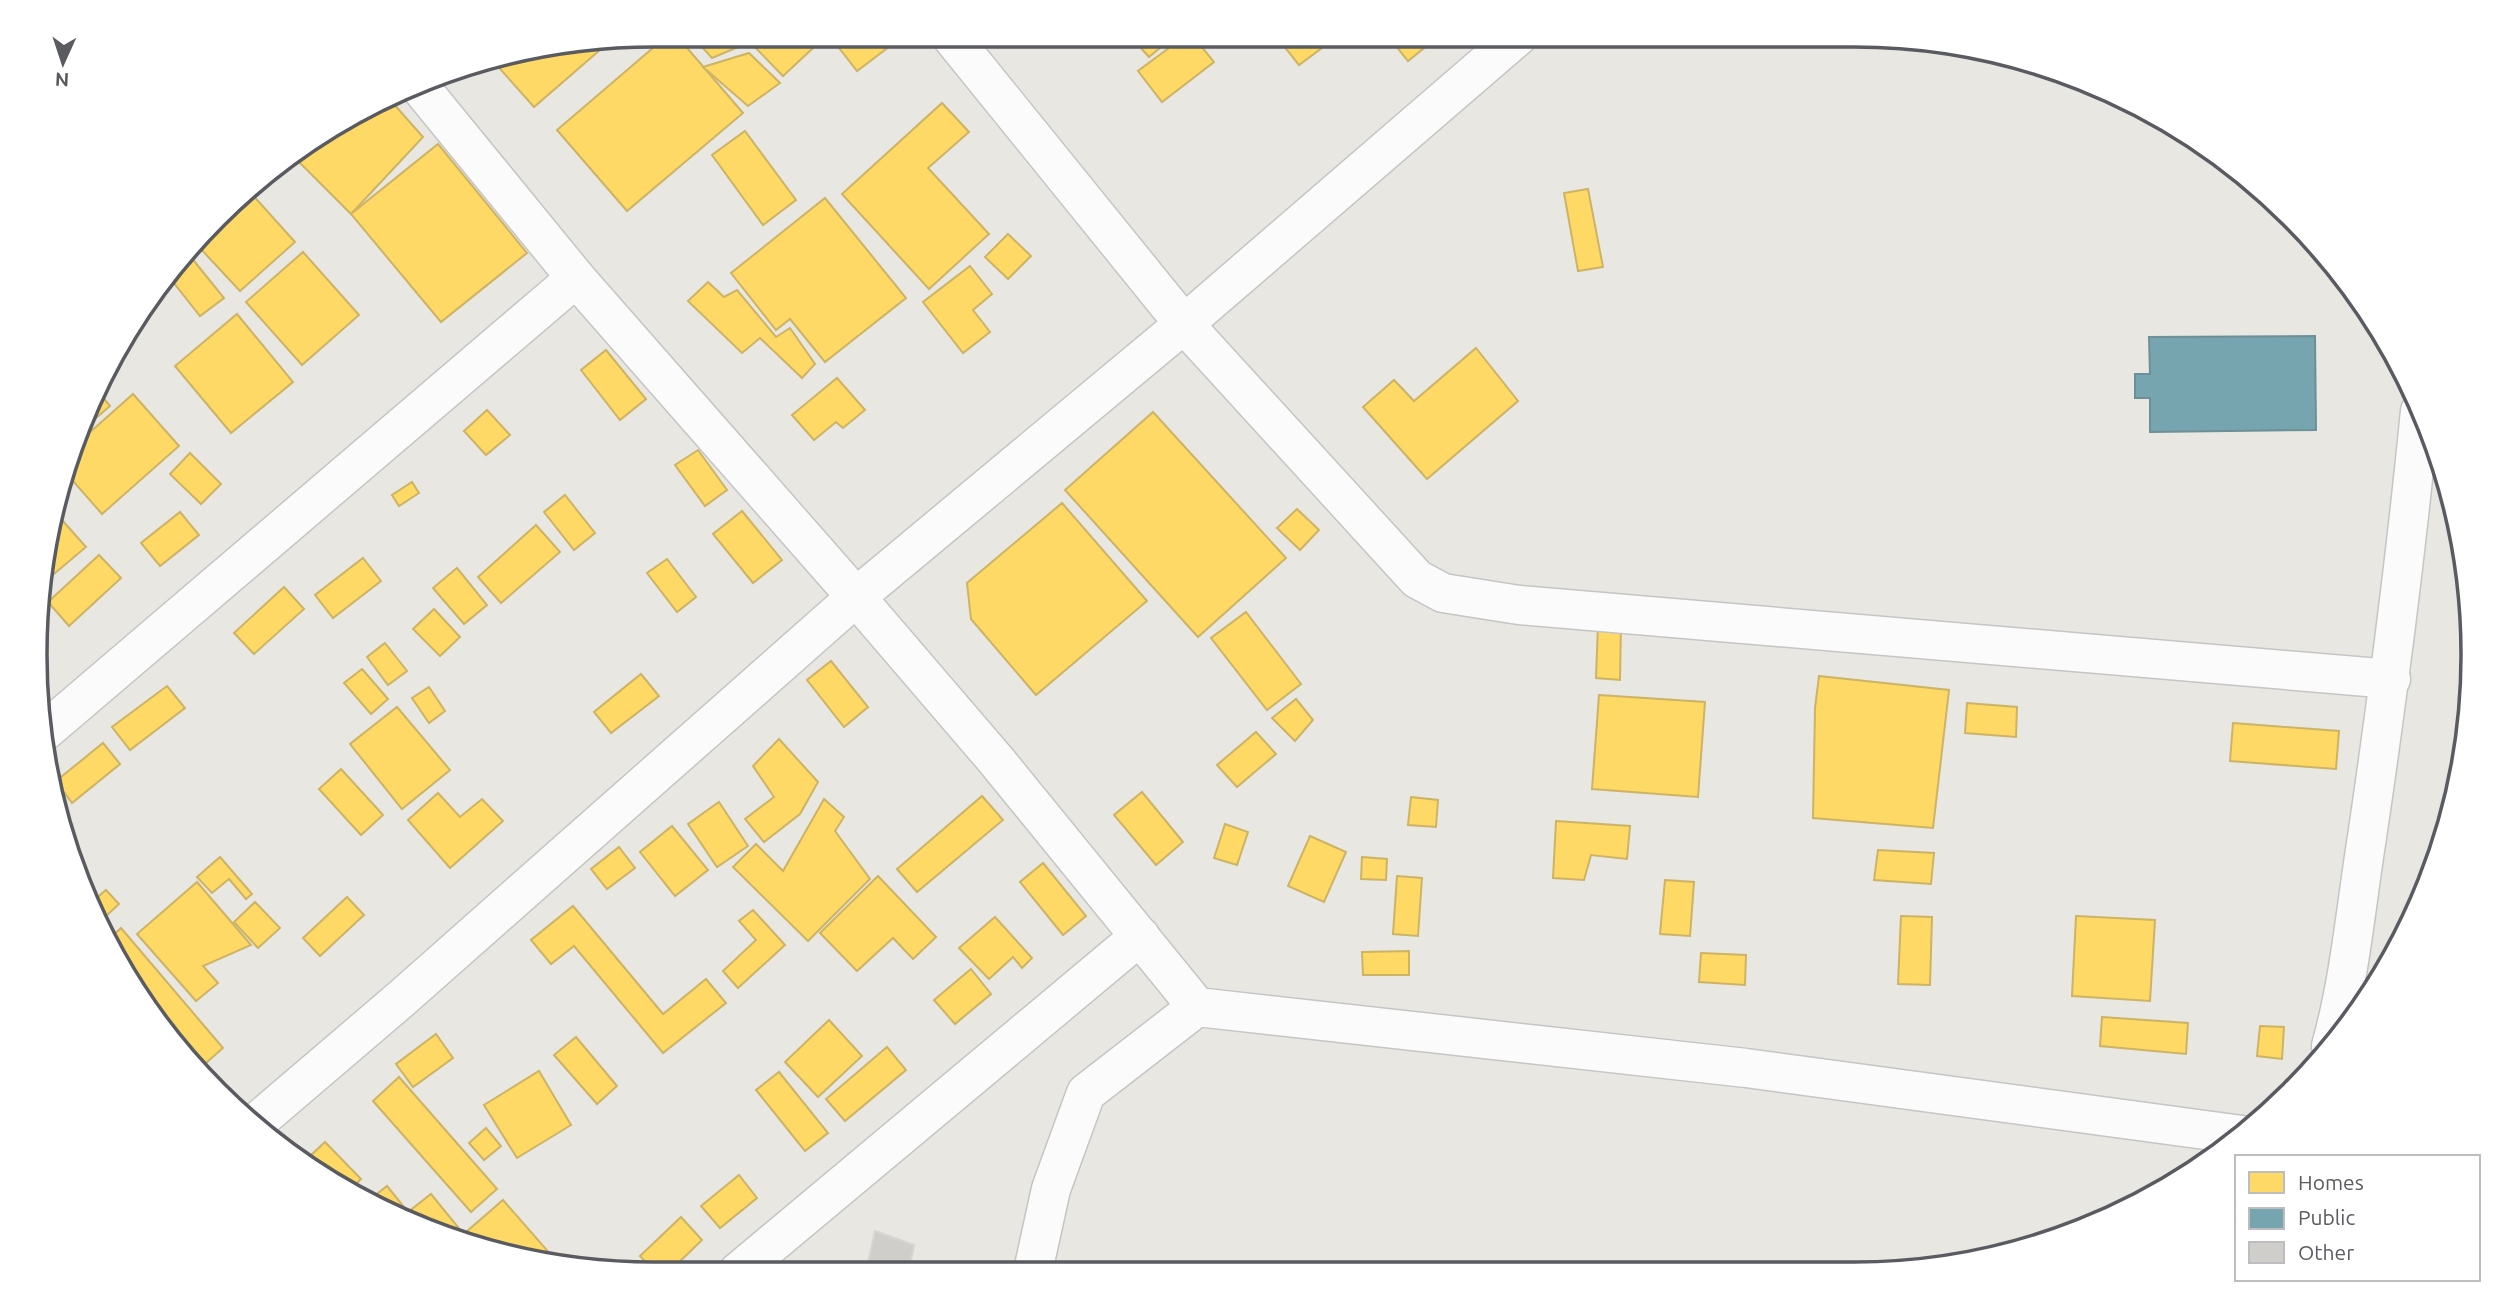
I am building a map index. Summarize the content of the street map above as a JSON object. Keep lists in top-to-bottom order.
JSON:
{
  "legend": ["Homes", "Public", "Other"],
  "north": "bottom"
}
